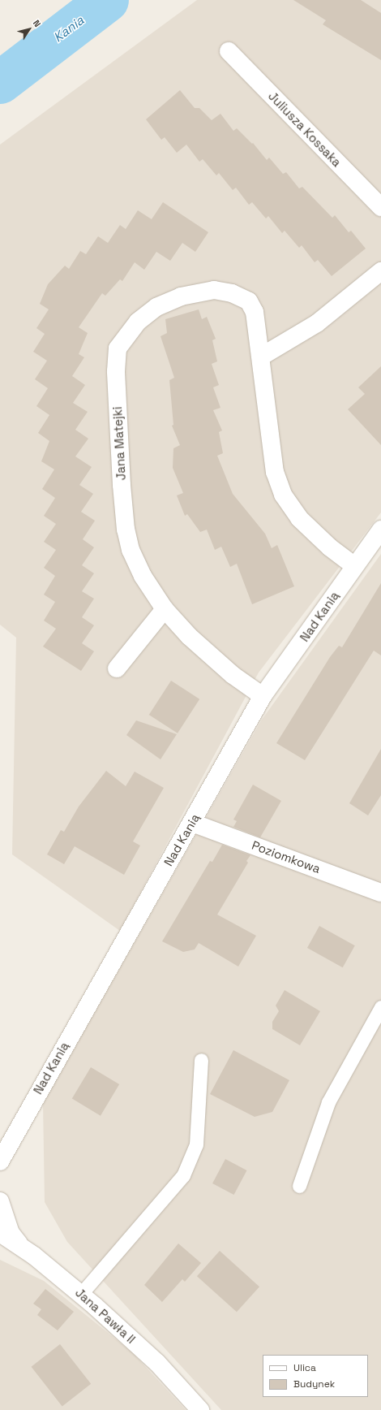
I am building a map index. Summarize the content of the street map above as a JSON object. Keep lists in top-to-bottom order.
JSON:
{
  "streets": {
    "street": [
      "Juliusza Kossaka",
      "Jana Matejki",
      "Nad Kanią",
      "Poziomkowa",
      "Jana Pawła II"
    ]
  },
  "crossings": [
    ["Jana Matejki", "Nad Kanią"],
    ["Nad Kanią", "Poziomkowa"]
  ],
  "water": ["Kania"],
  "legend": ["Ulica", "Budynek"],
  "north": "top right"
}
